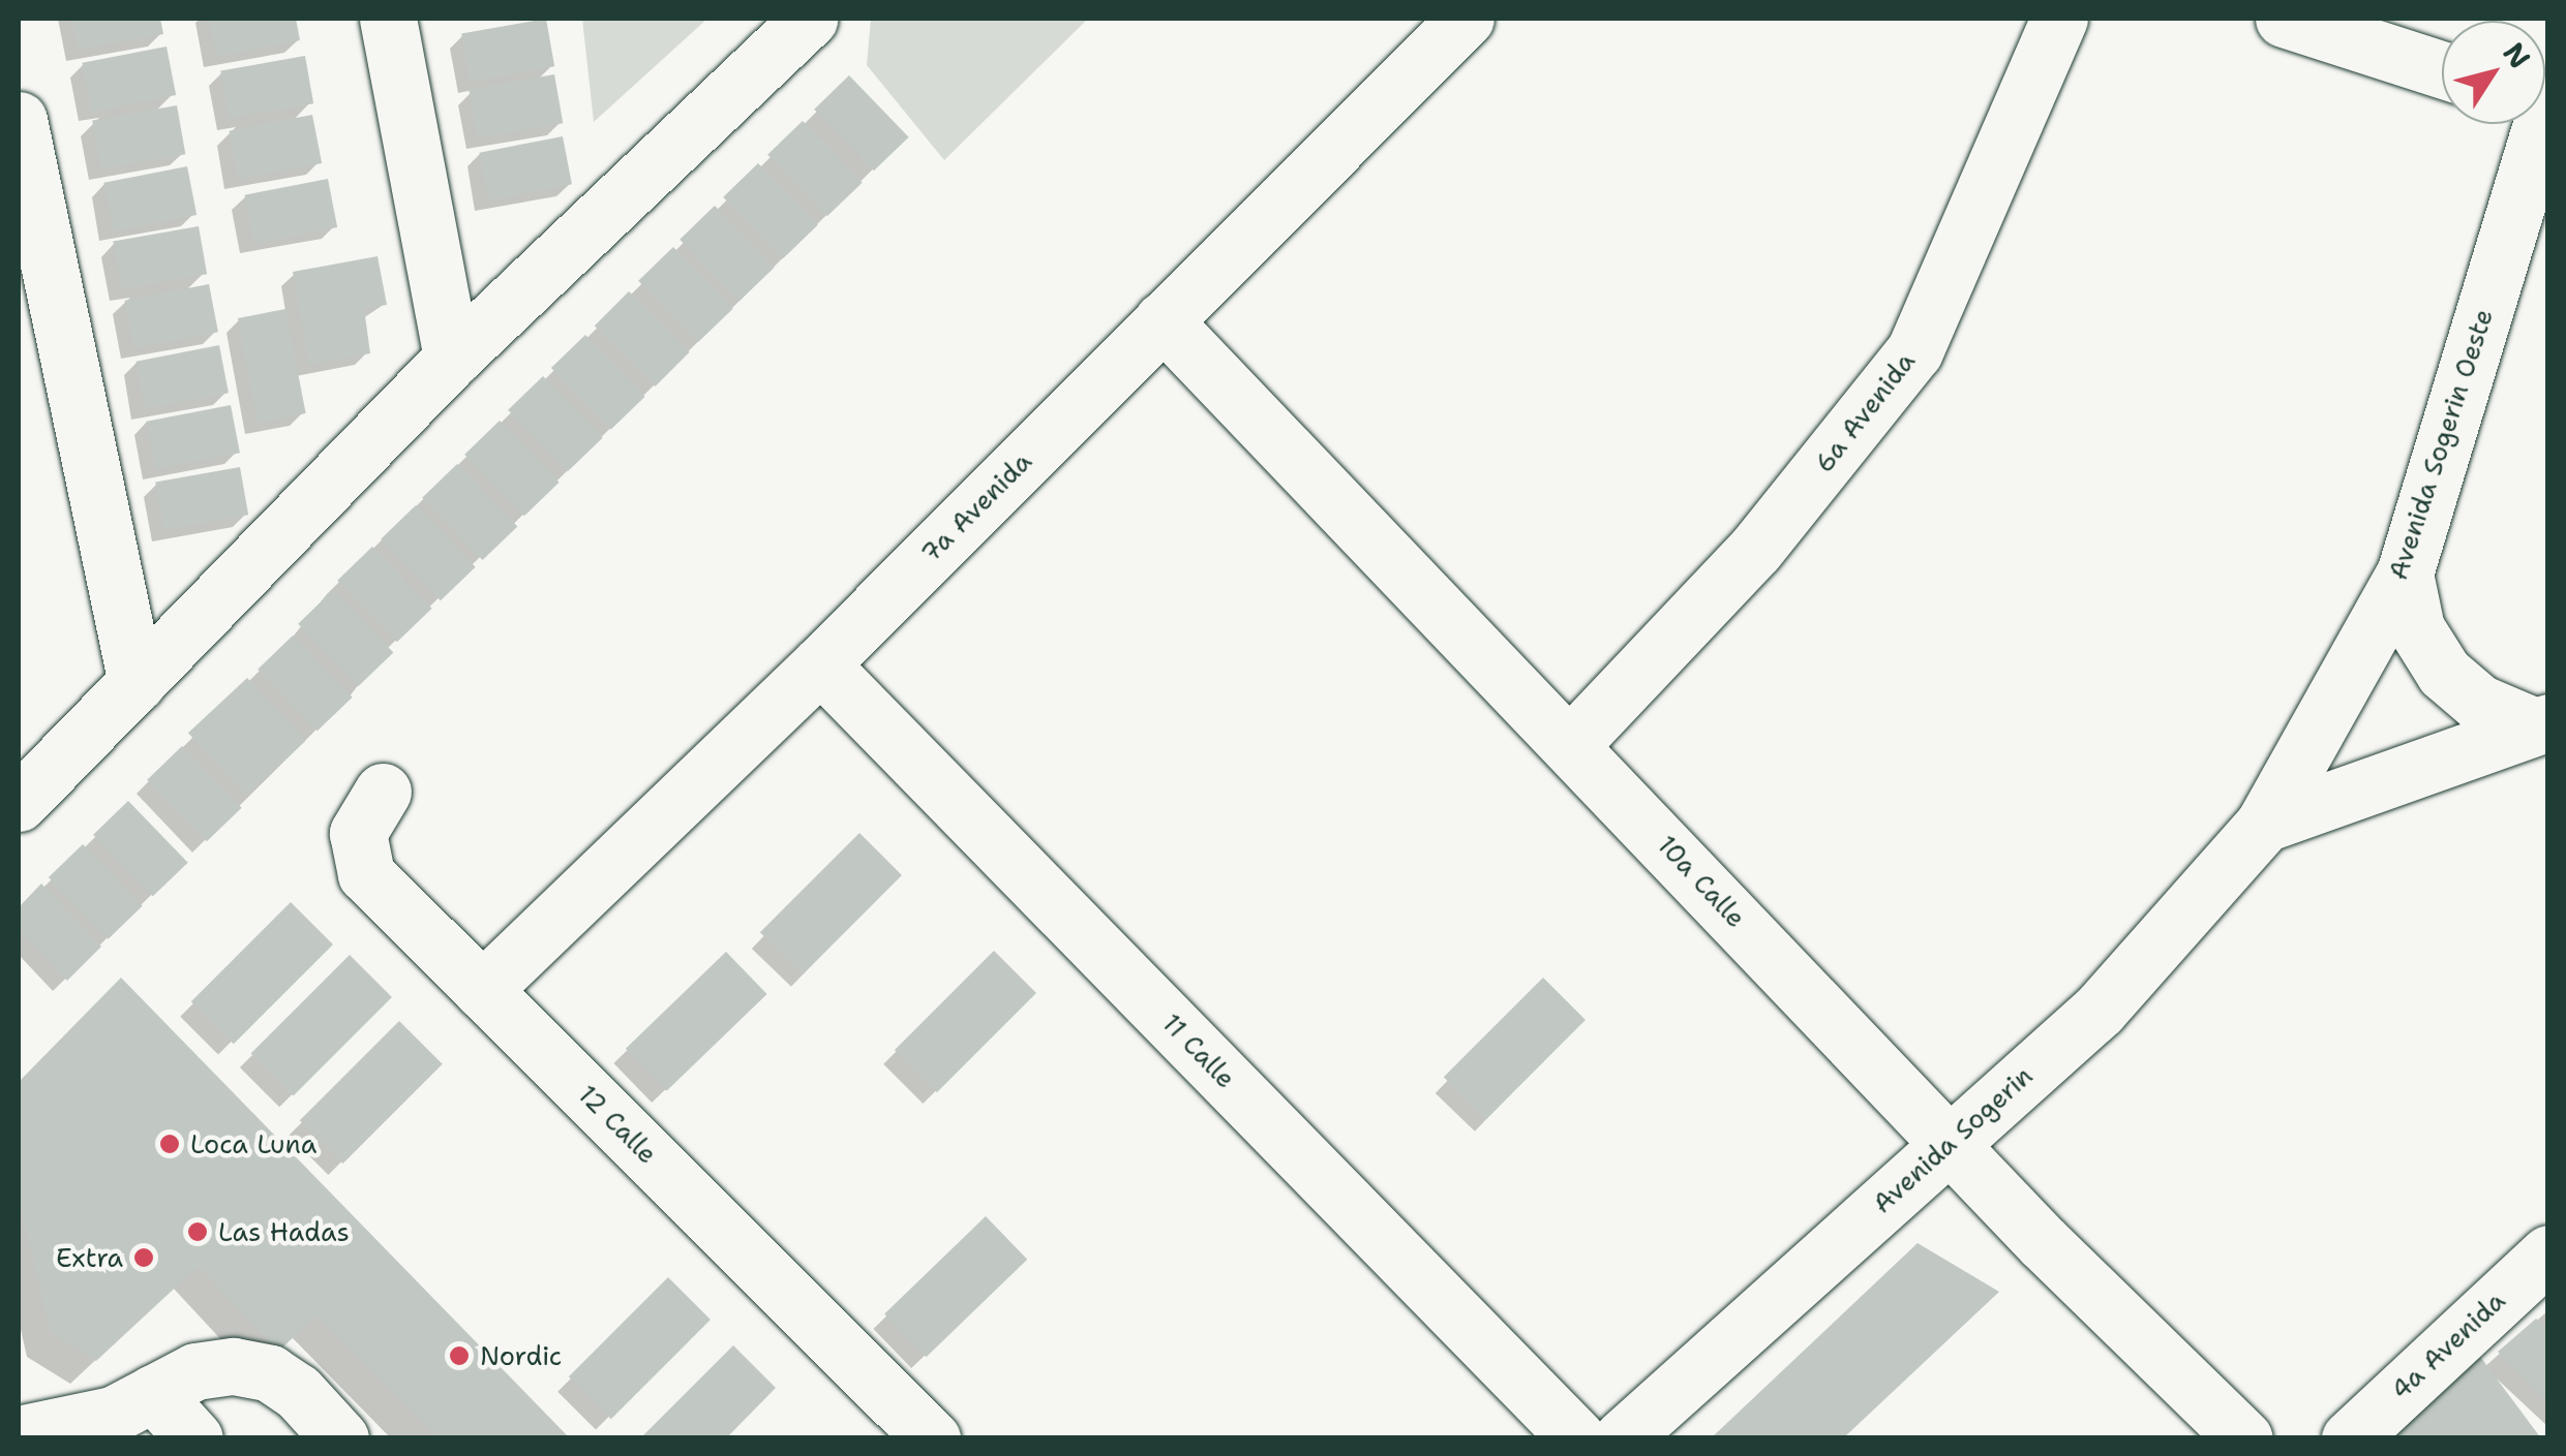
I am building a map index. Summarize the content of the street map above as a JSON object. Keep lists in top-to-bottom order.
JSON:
{
  "streets": {
    "street": [
      "6a Avenida",
      "Avenida Sogerin Oeste",
      "7a Avenida",
      "10a Calle",
      "11 Calle",
      "12 Calle",
      "Avenida Sogerin",
      "4a Avenida"
    ]
  },
  "crossings": [
    ["6a Avenida", "10a Calle"],
    ["Avenida Sogerin Oeste", "Avenida Sogerin"],
    ["7a Avenida", "10a Calle"],
    ["7a Avenida", "11 Calle"],
    ["7a Avenida", "12 Calle"],
    ["10a Calle", "Avenida Sogerin"]
  ],
  "places": [
    "Loca Luna",
    "Las Hadas",
    "Extra",
    "Nordic"
  ],
  "north": "top right"
}
